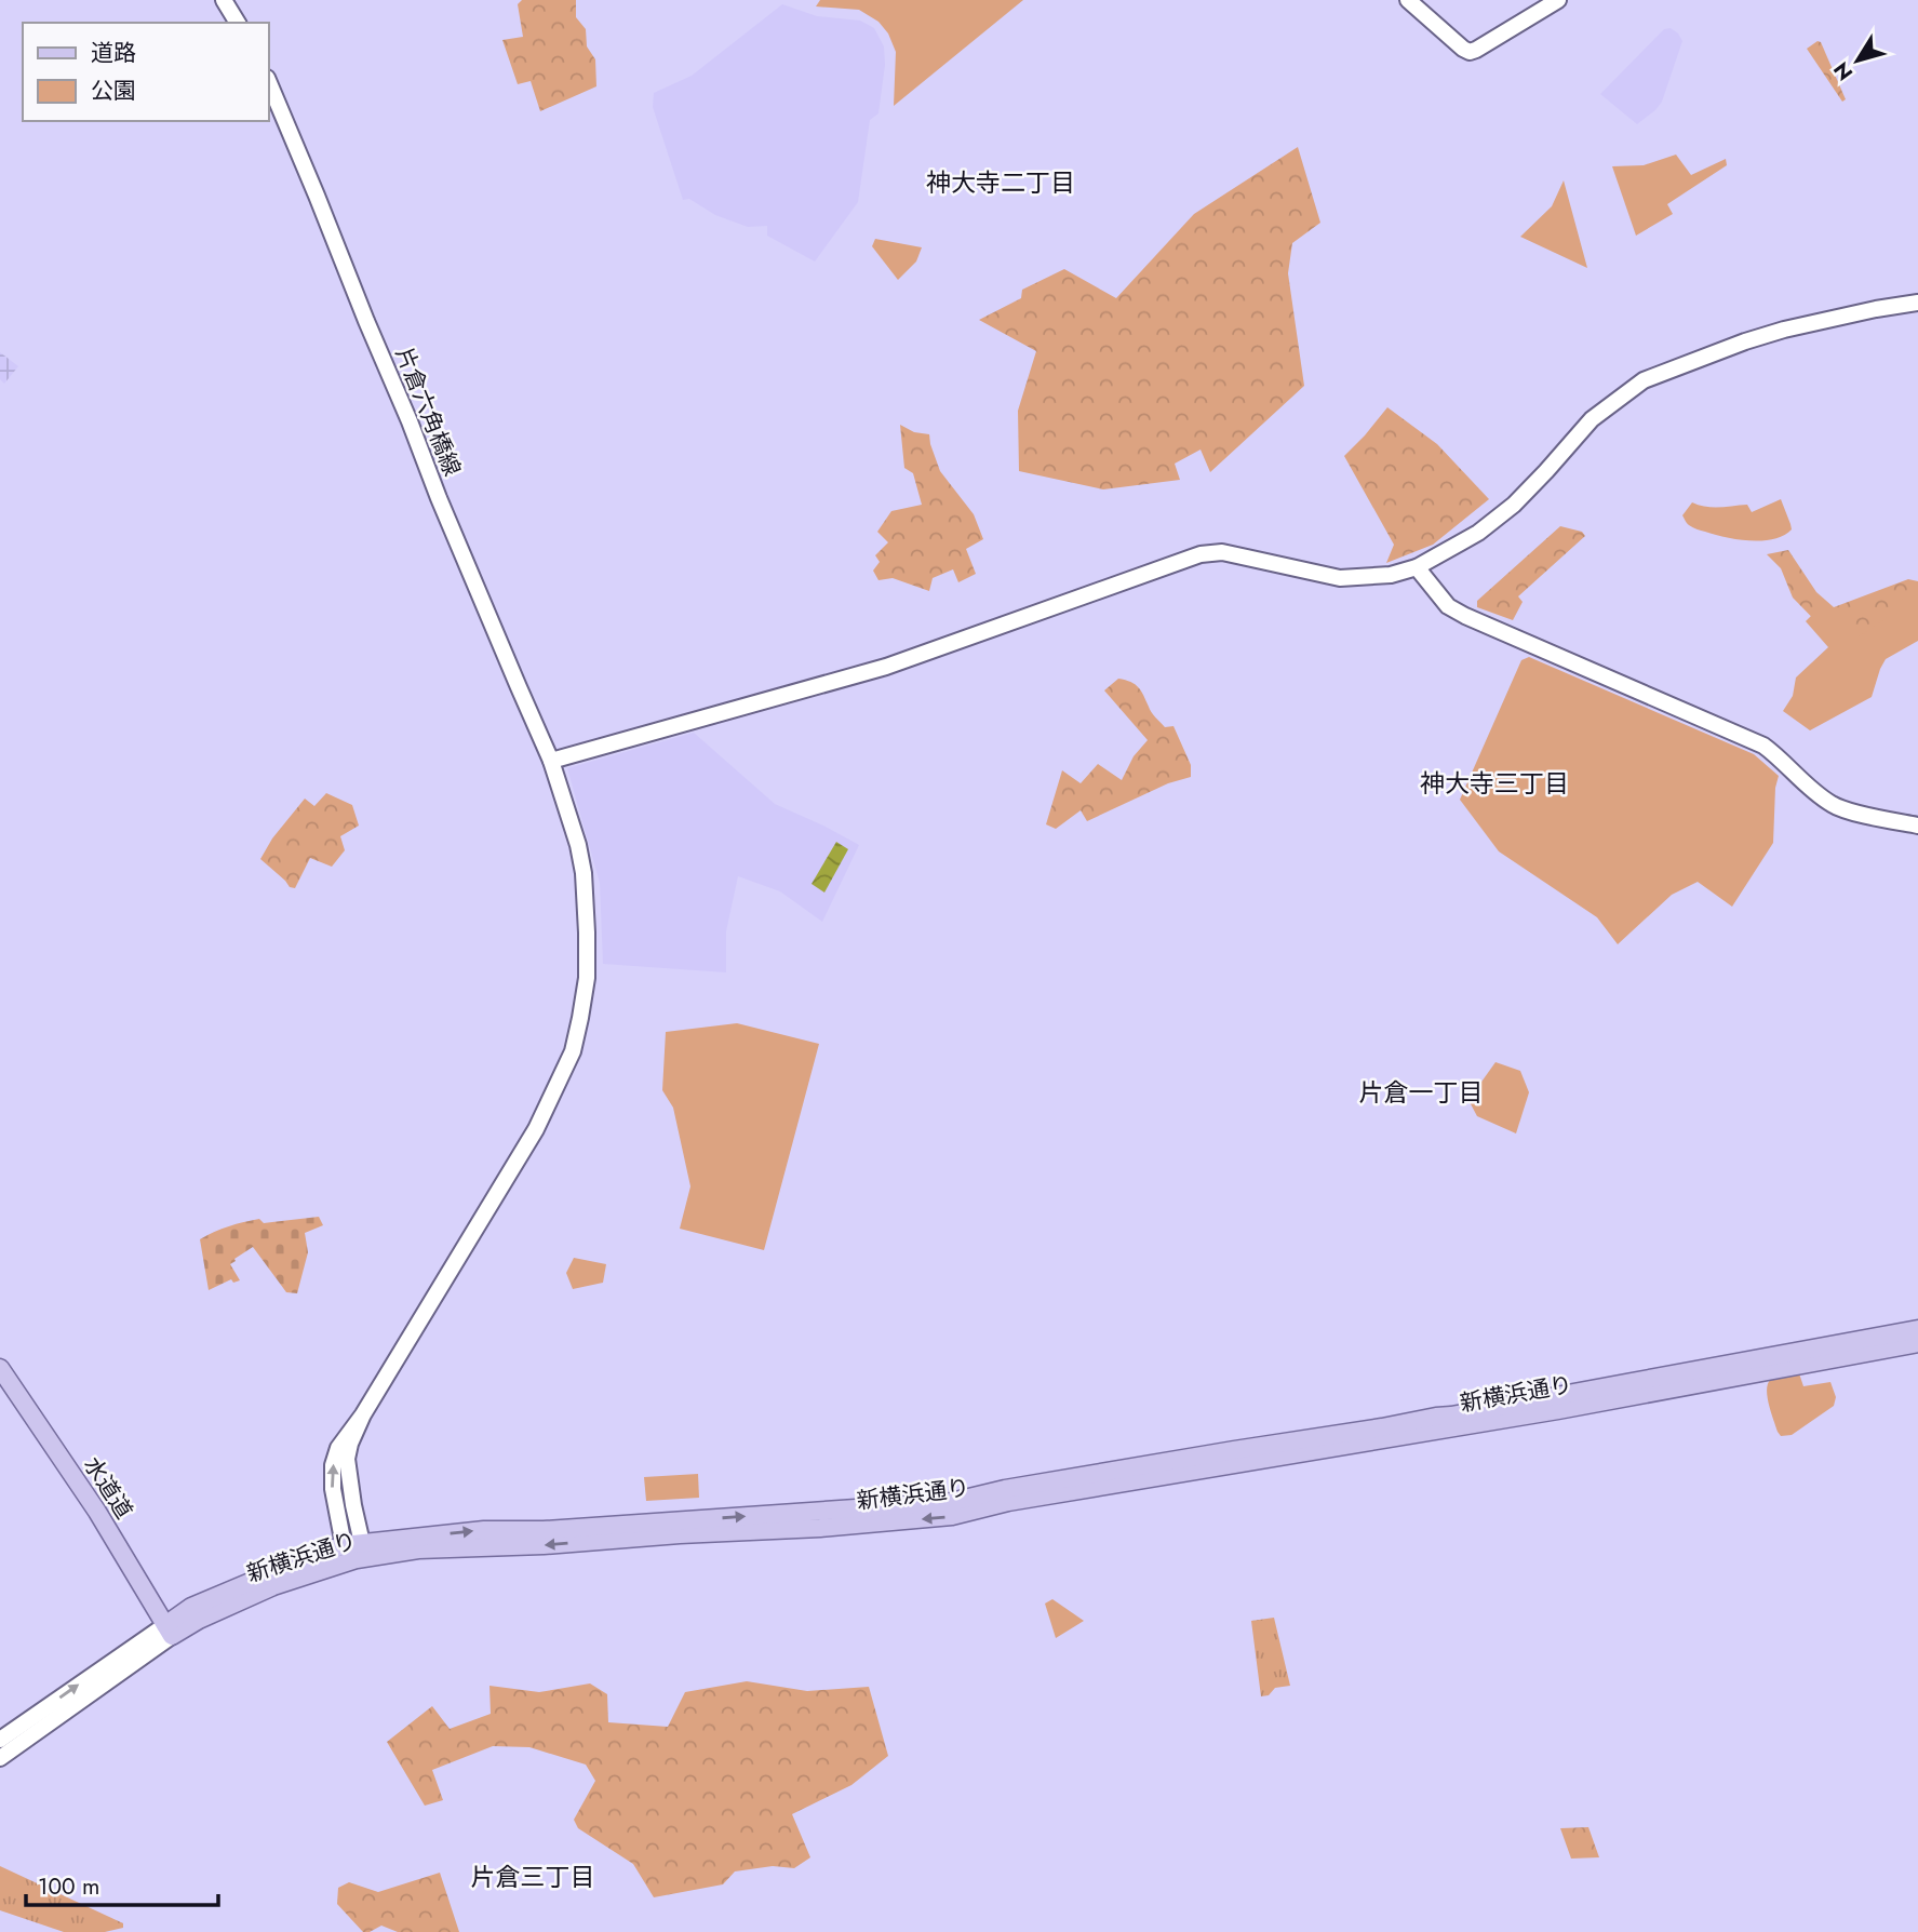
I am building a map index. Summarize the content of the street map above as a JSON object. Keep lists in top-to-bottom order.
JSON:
{
  "streets": {
    "main road": ["新横浜通り", "水道道"],
    "street": ["片倉六角橋線"]
  },
  "crossings": [
    ["片倉六角橋線", "新横浜通り"],
    ["新横浜通り", "水道道"]
  ],
  "districts": [
    "神大寺二丁目",
    "神大寺三丁目",
    "片倉一丁目",
    "片倉三丁目"
  ],
  "legend": ["道路", "公園"],
  "scale_bar": "100 m",
  "north": "bottom left"
}
